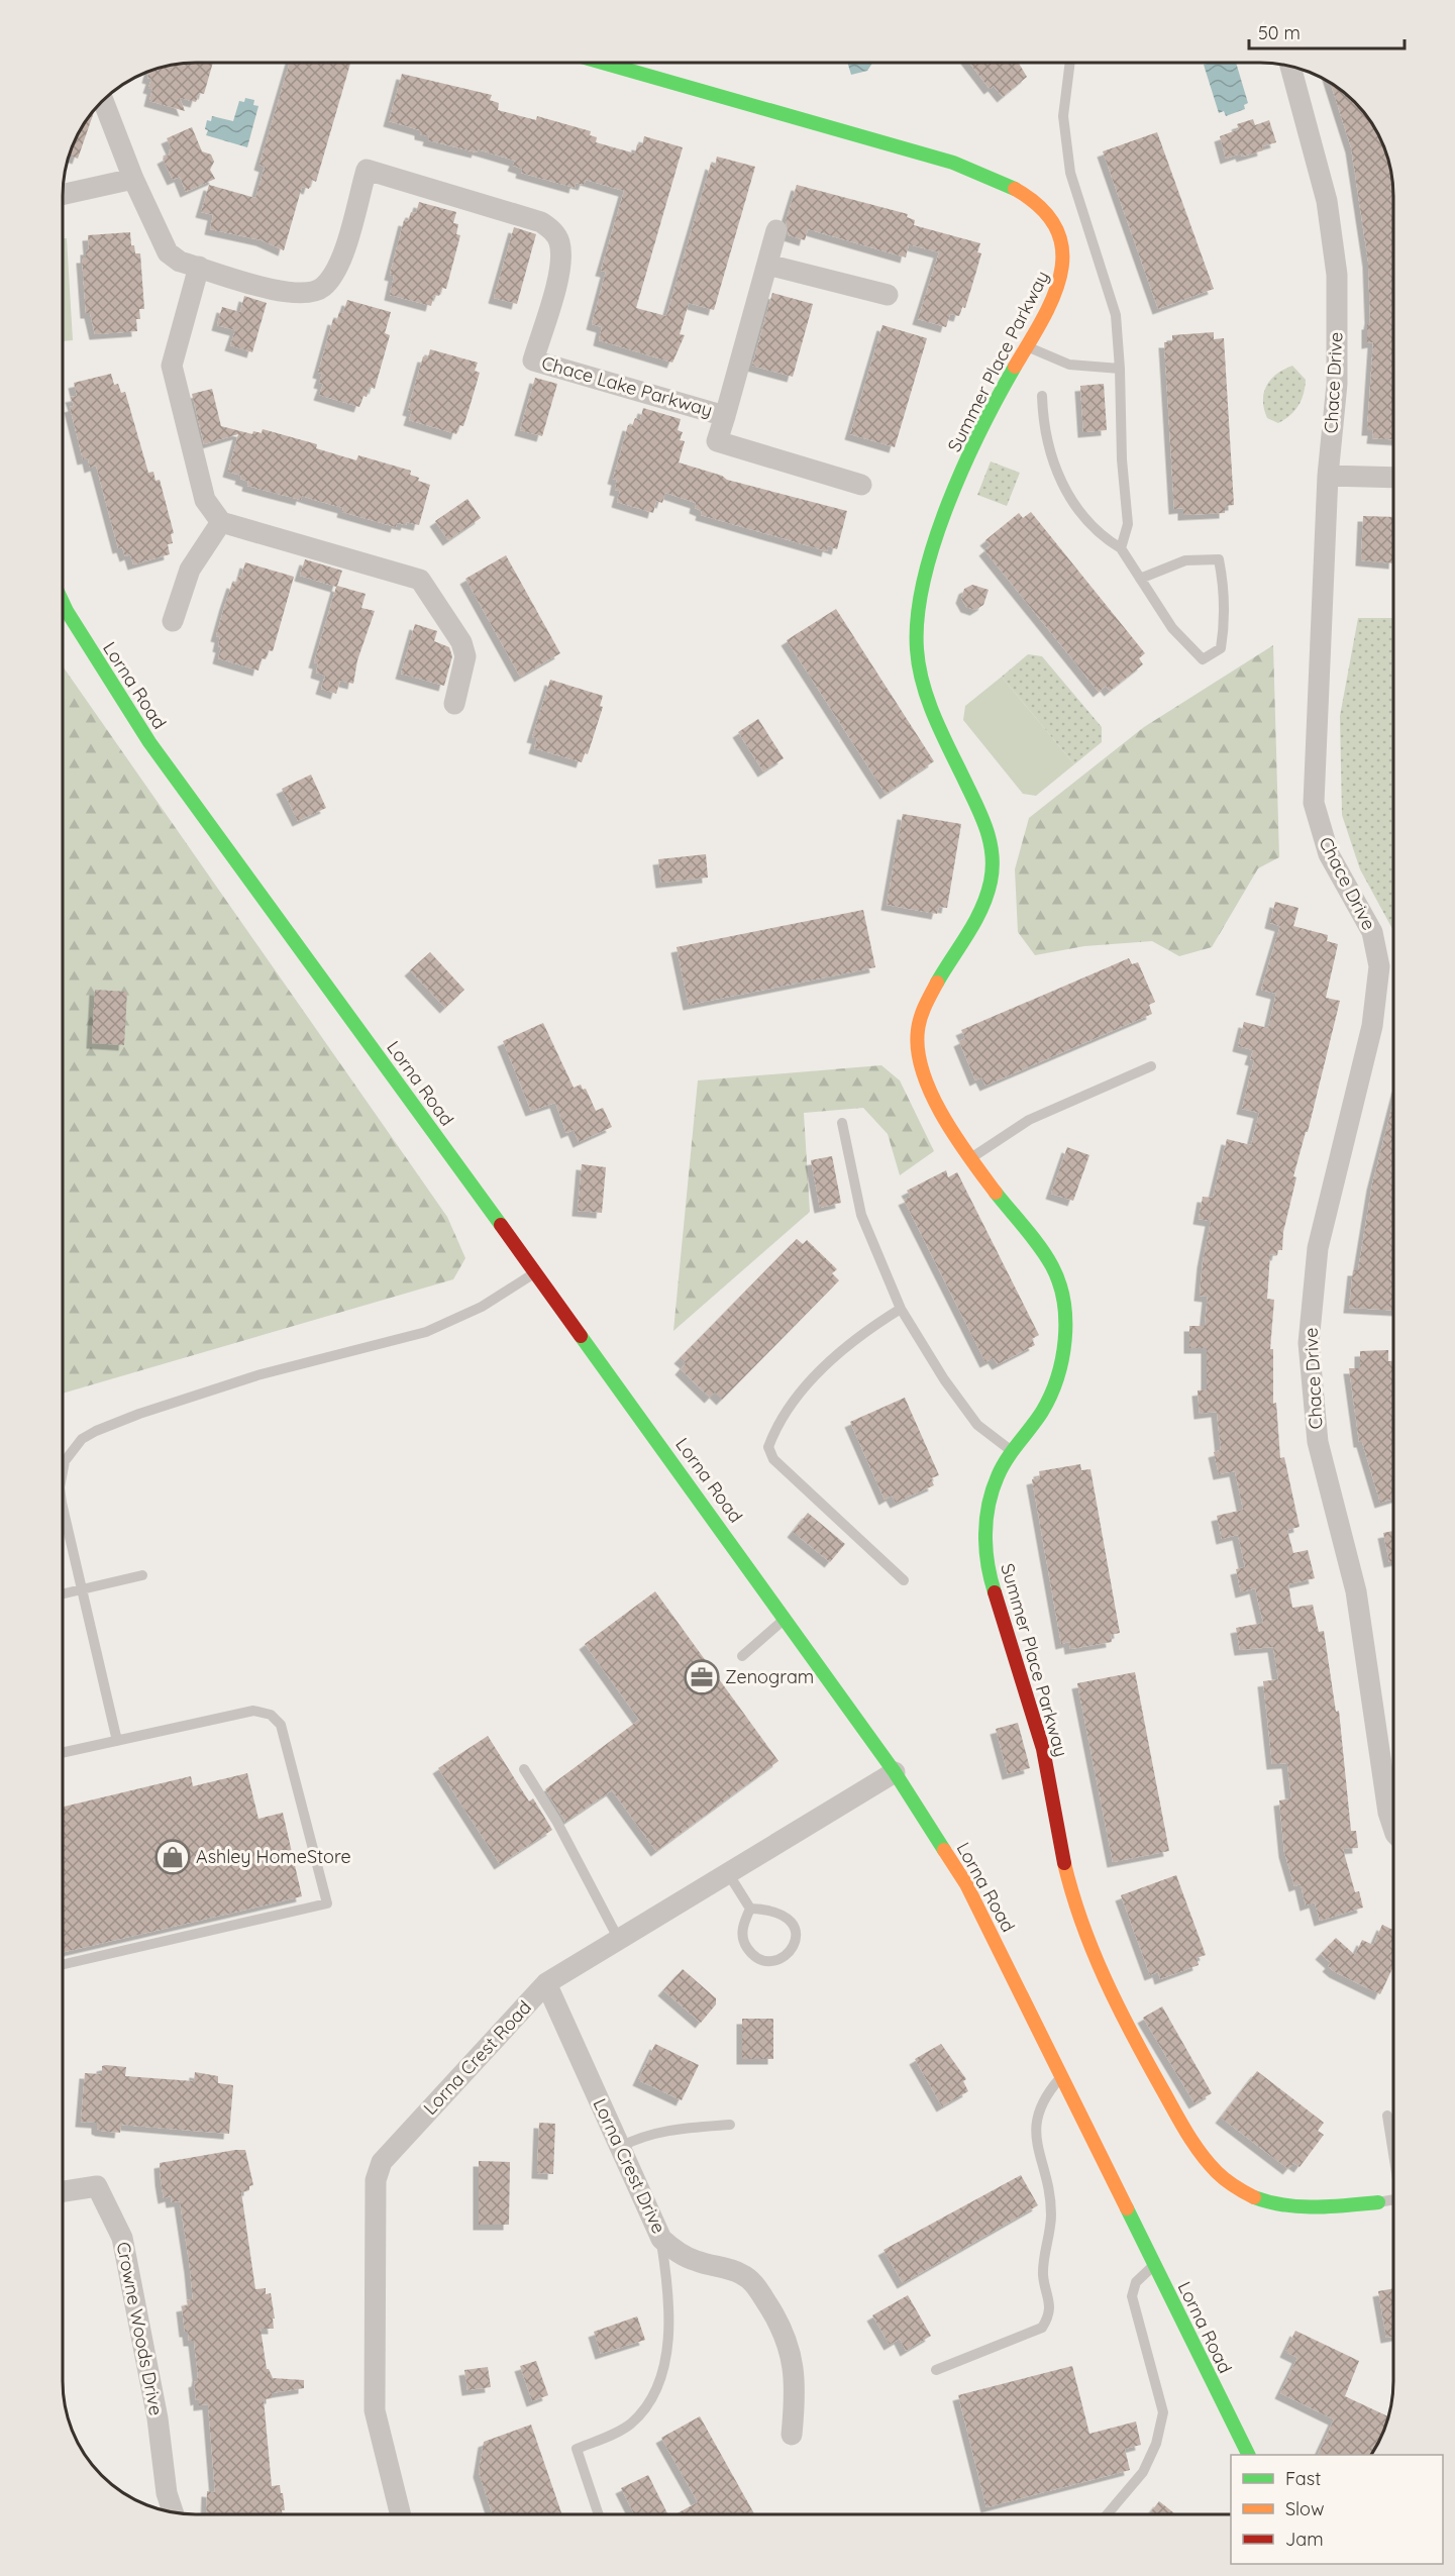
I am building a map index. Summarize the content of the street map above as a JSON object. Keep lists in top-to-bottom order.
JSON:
{
  "streets": {
    "street": [
      "Summer Place Parkway",
      "Chace Drive",
      "Chace Lake Parkway",
      "Lorna Road",
      "Lorna Crest Road",
      "Lorna Crest Drive",
      "Crowne Woods Drive"
    ]
  },
  "crossings": [
    ["Lorna Road", "Lorna Crest Road"],
    ["Lorna Crest Road", "Lorna Crest Drive"]
  ],
  "places": {
    "office": ["Zenogram"],
    "shop": ["Ashley HomeStore"]
  },
  "legend": ["Fast", "Slow", "Jam"],
  "scale_bar": "50 m"
}
